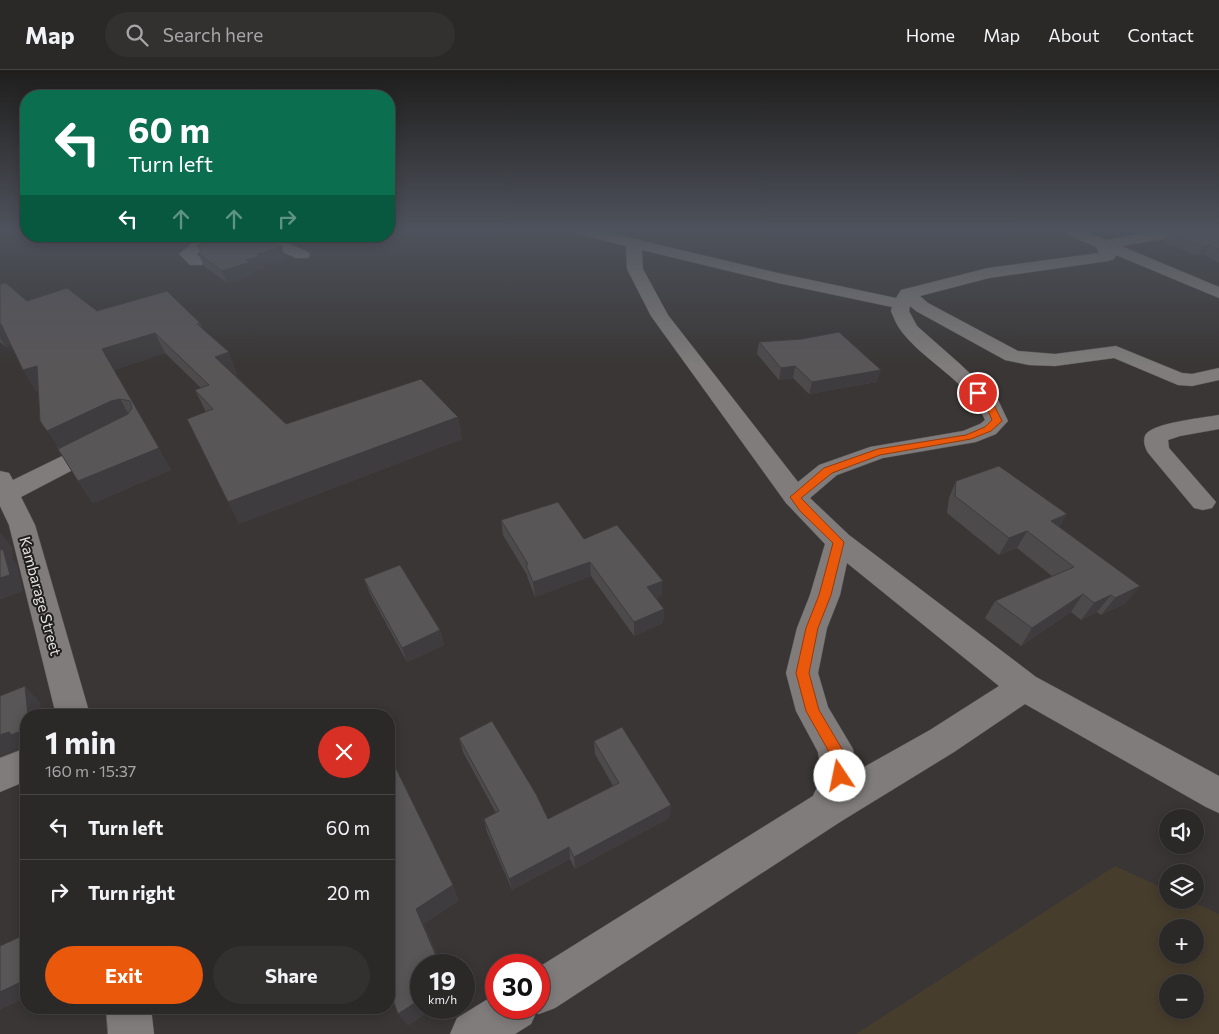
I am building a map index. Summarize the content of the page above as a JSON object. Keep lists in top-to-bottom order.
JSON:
{
  "streets": {
    "street": ["Kambarage Street"]
  },
  "page": {
    "header": "Map",
    "search": "Search here",
    "nav": [
      "Home",
      "Map",
      "About",
      "Contact"
    ],
    "turn": ["60 m", "Turn left"],
    "heading": ["1 min", "160 m · 15:37"],
    "list": [
      {
        "name": "Turn left",
        "value": "60 m"
      },
      {
        "name": "Turn right",
        "value": "20 m"
      }
    ],
    "map_buttons": ["+", "−"],
    "buttons": ["Exit", "Share"],
    "speed": "19 km/h",
    "limit": "30"
  }
}
